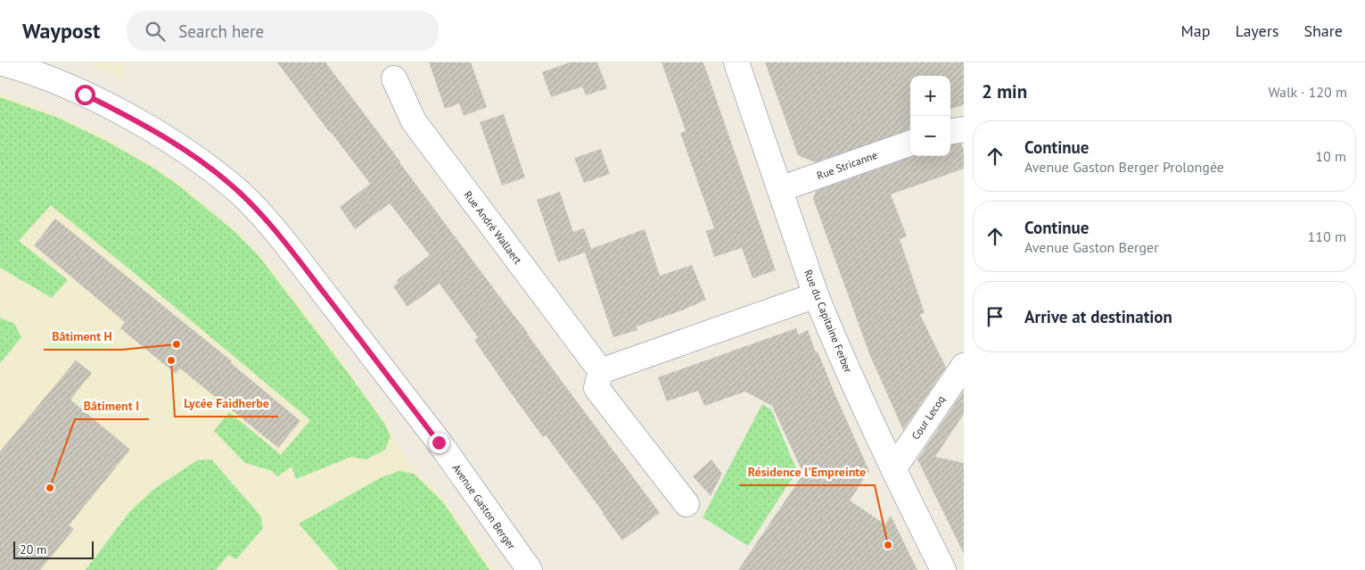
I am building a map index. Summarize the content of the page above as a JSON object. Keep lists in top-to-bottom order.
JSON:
{
  "streets": {
    "street": [
      "Rue Stricanne",
      "Rue André Wallaert",
      "Rue du Capitaine Ferber",
      "Cour Lecoq",
      "Avenue Gaston Berger"
    ]
  },
  "crossings": [
    ["Rue Stricanne", "Rue du Capitaine Ferber"],
    ["Rue du Capitaine Ferber", "Cour Lecoq"]
  ],
  "places": [
    "Bâtiment H",
    "Lycée Faidherbe",
    "Bâtiment I",
    "Résidence l'Empreinte"
  ],
  "scale_bar": "20 m",
  "page": {
    "header": "Waypost",
    "search": "Search here",
    "nav": ["Map", "Layers", "Share"],
    "heading": ["2 min", "Walk · 120 m"],
    "map_buttons": ["+", "−"],
    "list": [
      ["Continue", "Avenue Gaston Berger Prolongée", "10 m"],
      ["Continue", "Avenue Gaston Berger", "110 m"],
      "Arrive at destination"
    ],
    "scale": "20 m"
  }
}
